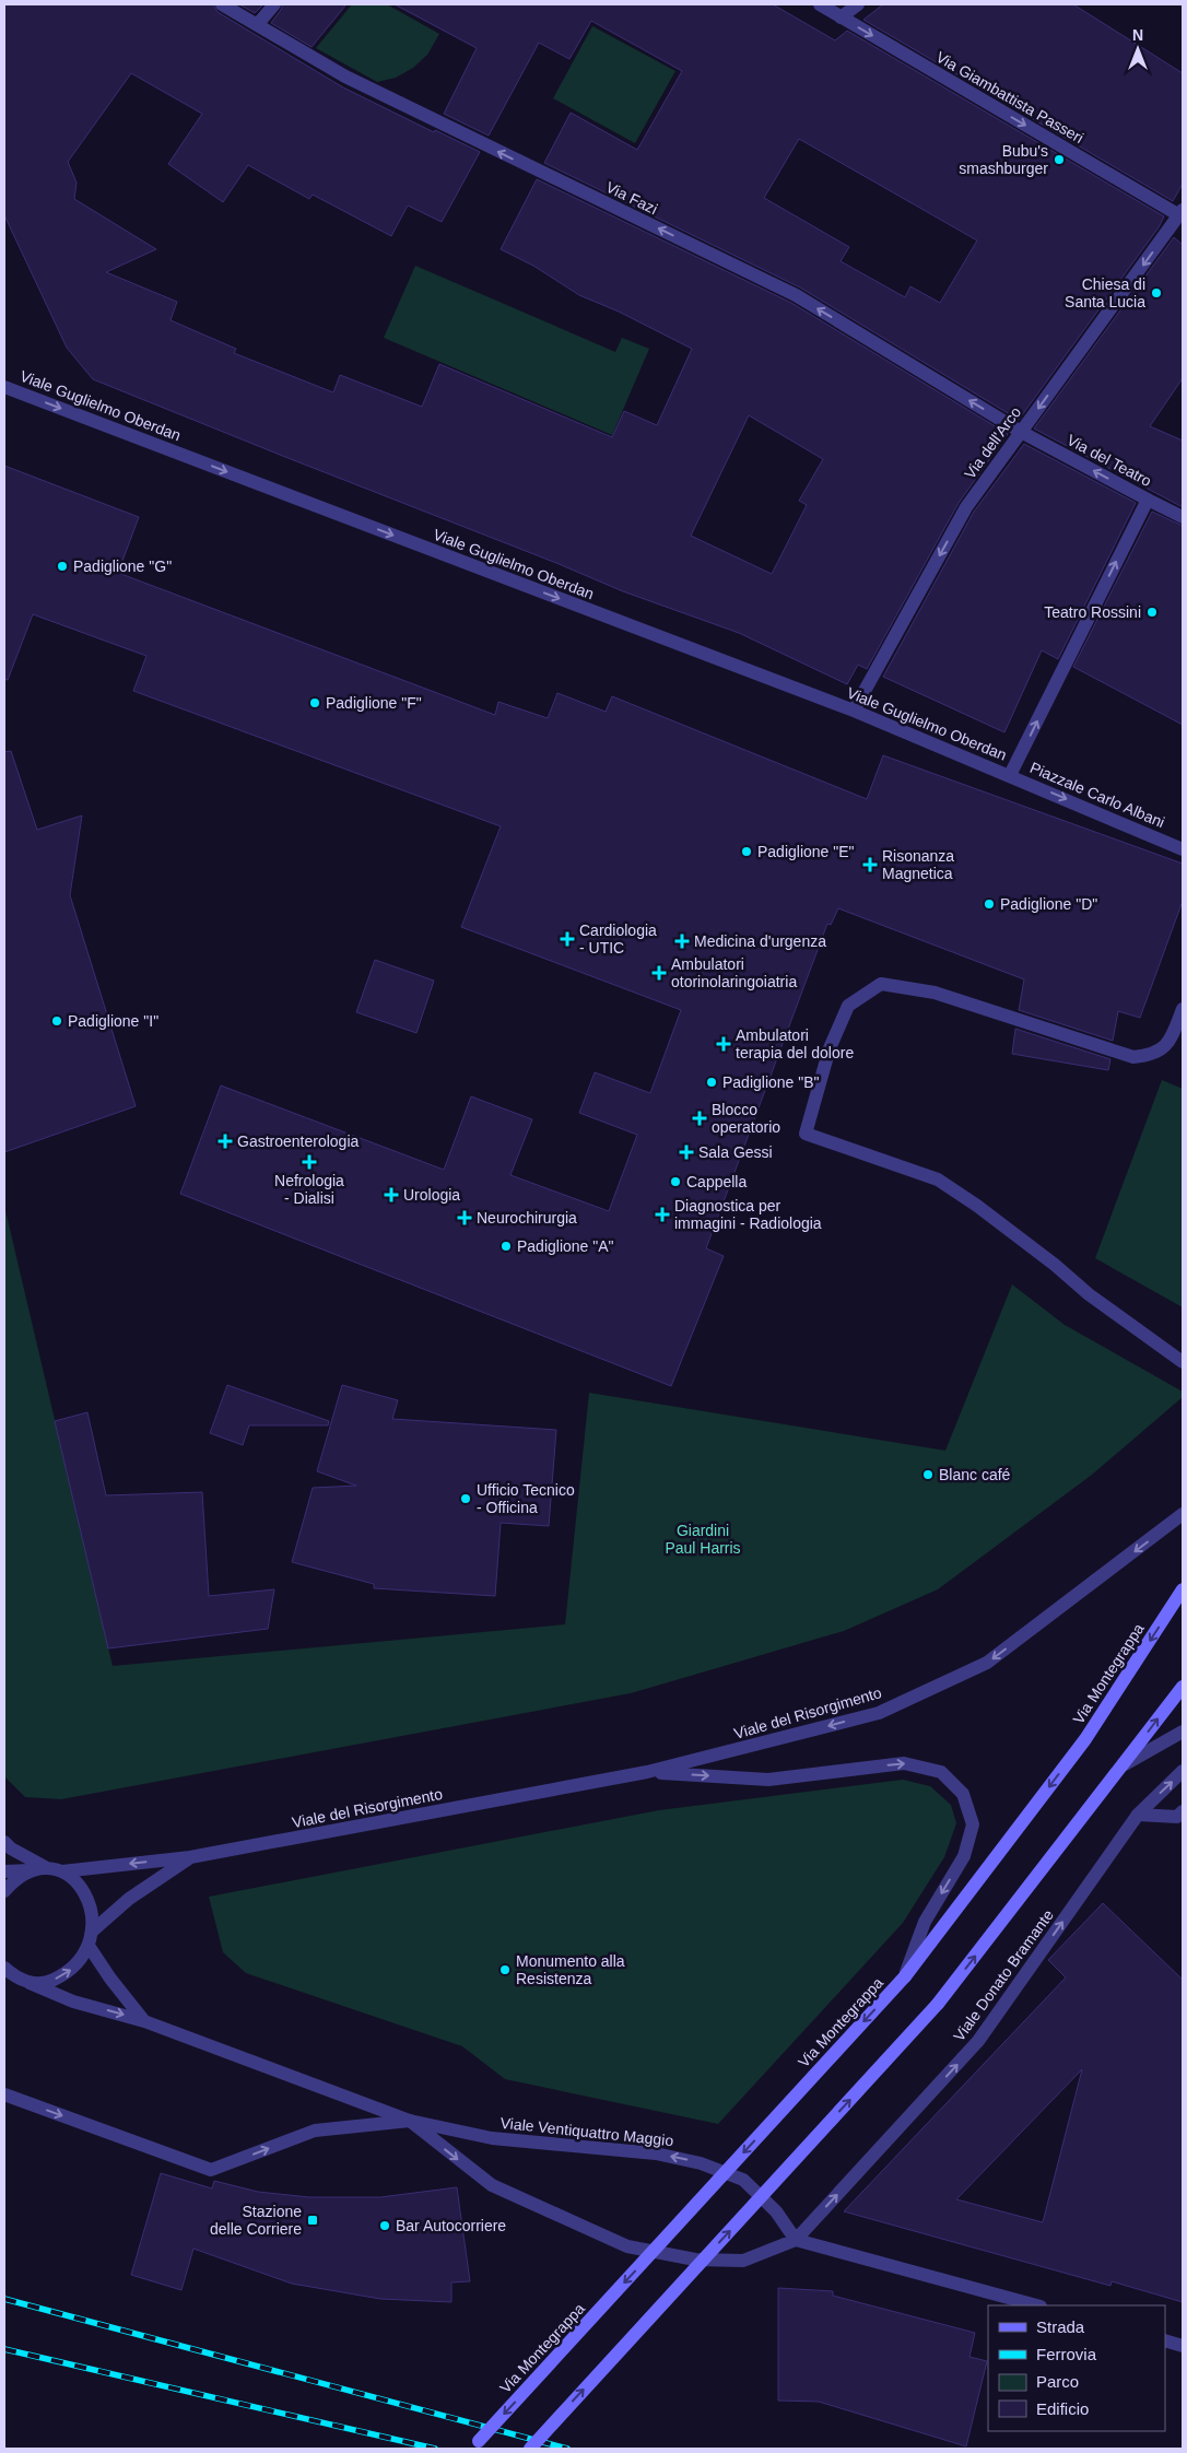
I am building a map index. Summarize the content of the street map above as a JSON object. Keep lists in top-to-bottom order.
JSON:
{
  "streets": {
    "main road": ["Via Montegrappa"],
    "street": [
      "Via Giambattista Passeri",
      "Via Fazi",
      "Viale Guglielmo Oberdan",
      "Via dell'Arco",
      "Via del Teatro",
      "Piazzale Carlo Albani",
      "Viale del Risorgimento",
      "Viale Donato Bramante",
      "Viale Ventiquattro Maggio"
    ]
  },
  "crossings": [
    ["Via Giambattista Passeri", "Via dell'Arco"],
    ["Via Fazi", "Via dell'Arco"],
    ["Via Fazi", "Via del Teatro"],
    ["Viale Guglielmo Oberdan", "Via dell'Arco"],
    ["Viale Guglielmo Oberdan", "Piazzale Carlo Albani"],
    ["Via dell'Arco", "Via del Teatro"],
    ["Via del Teatro", "Piazzale Carlo Albani"],
    ["Via Montegrappa", "Viale del Risorgimento"],
    ["Viale Donato Bramante", "Viale Ventiquattro Maggio"]
  ],
  "one_way": [
    "Via Giambattista Passeri",
    "Via Fazi",
    "Viale Guglielmo Oberdan",
    "Via dell'Arco",
    "Via del Teatro",
    "Viale Donato Bramante"
  ],
  "parks": ["Giardini Paul Harris"],
  "places": {
    "other": [
      "Bubu's smashburger",
      "Chiesa di Santa Lucia",
      "Padiglione \"G\"",
      "Teatro Rossini",
      "Padiglione \"F\"",
      "Padiglione \"E\"",
      "Padiglione \"D\"",
      "Padiglione \"I\"",
      "Padiglione \"B\"",
      "Cappella",
      "Padiglione \"A\"",
      "Blanc café",
      "Ufficio Tecnico - Officina",
      "Monumento alla Resistenza",
      "Bar Autocorriere"
    ],
    "health": [
      "Risonanza Magnetica",
      "Cardiologia - UTIC",
      "Medicina d'urgenza",
      "Ambulatori otorinolaringoiatria",
      "Ambulatori terapia del dolore",
      "Blocco operatorio",
      "Gastroenterologia",
      "Sala Gessi",
      "Nefrologia - Dialisi",
      "Urologia",
      "Diagnostica per immagini - Radiologia",
      "Neurochirurgia"
    ],
    "transit": ["Stazione delle Corriere"]
  },
  "legend": [
    "Strada",
    "Ferrovia",
    "Parco",
    "Edificio"
  ],
  "north": "top"
}
